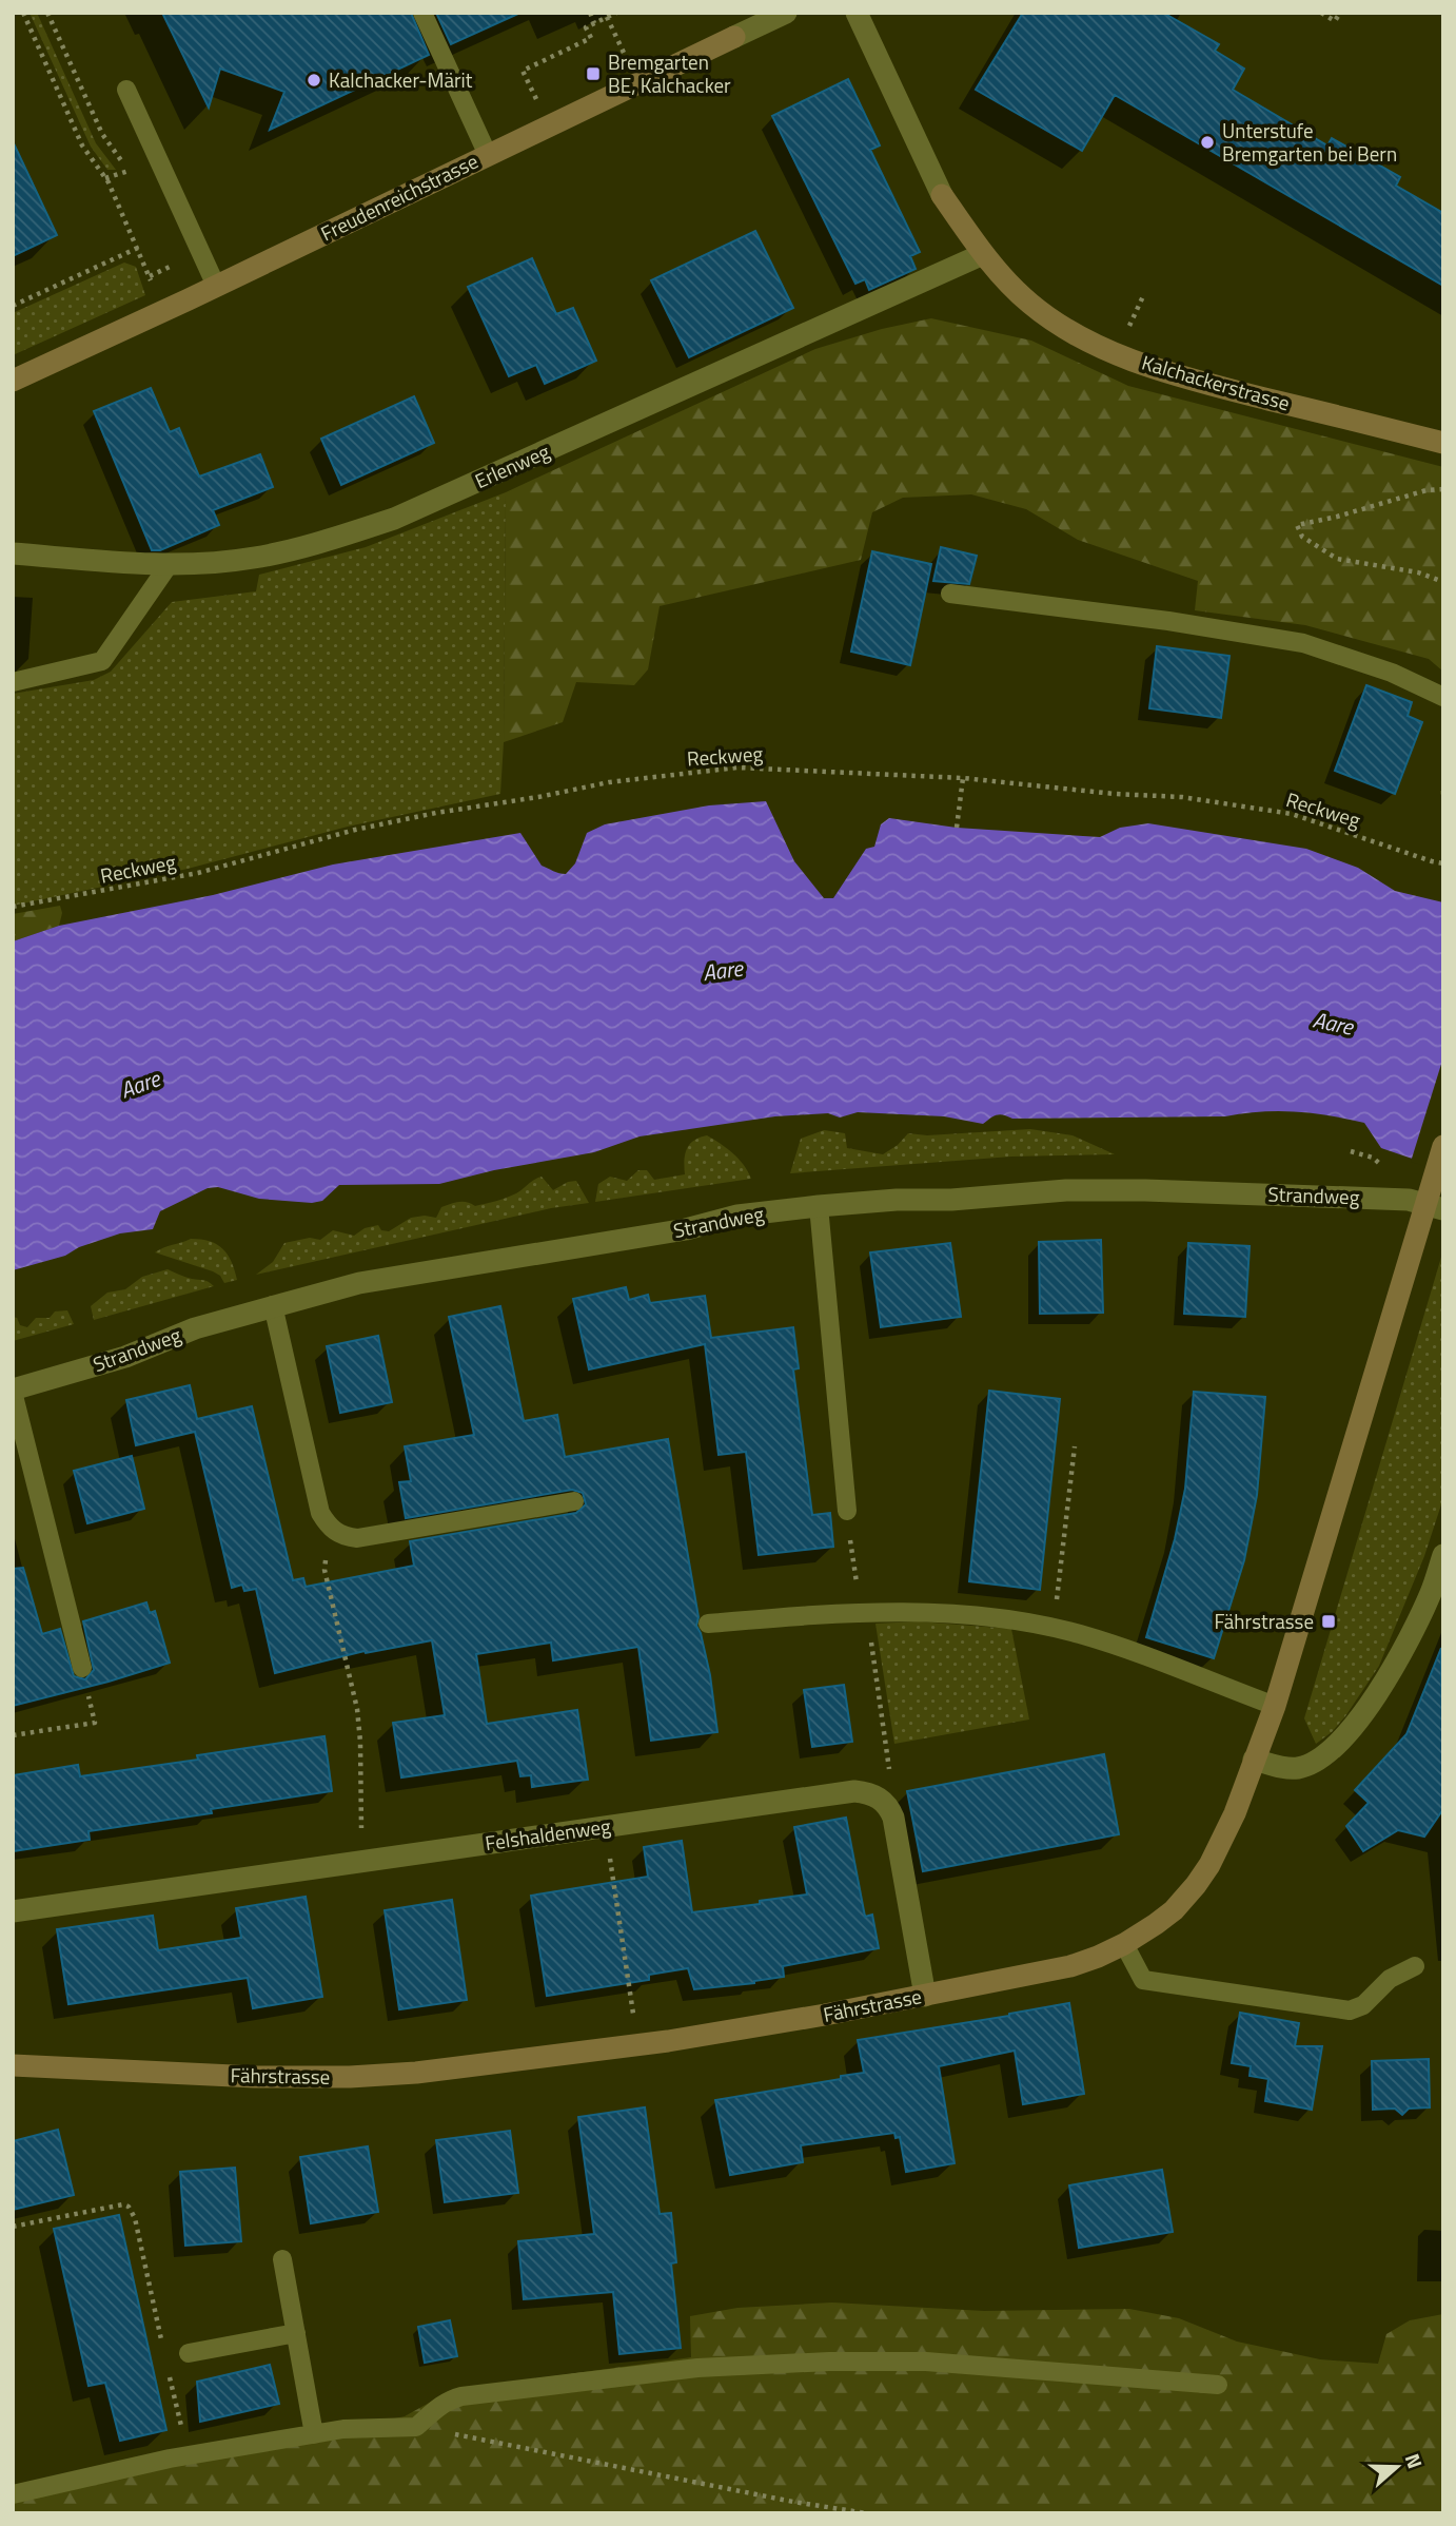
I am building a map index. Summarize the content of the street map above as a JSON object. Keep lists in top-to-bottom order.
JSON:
{
  "streets": {
    "street": [
      "Freudenreichstrasse",
      "Kalchackerstrasse",
      "Erlenweg",
      "Strandweg",
      "Felshaldenweg",
      "Fährstrasse"
    ],
    "path": ["Reckweg"]
  },
  "crossings": [
    ["Kalchackerstrasse", "Erlenweg"]
  ],
  "water": ["Aare"],
  "places": {
    "transit": ["Bremgarten BE, Kalchacker", "Fährstrasse"],
    "other": ["Kalchacker-Märit", "Unterstufe Bremgarten bei Bern"]
  },
  "north": "right"
}
